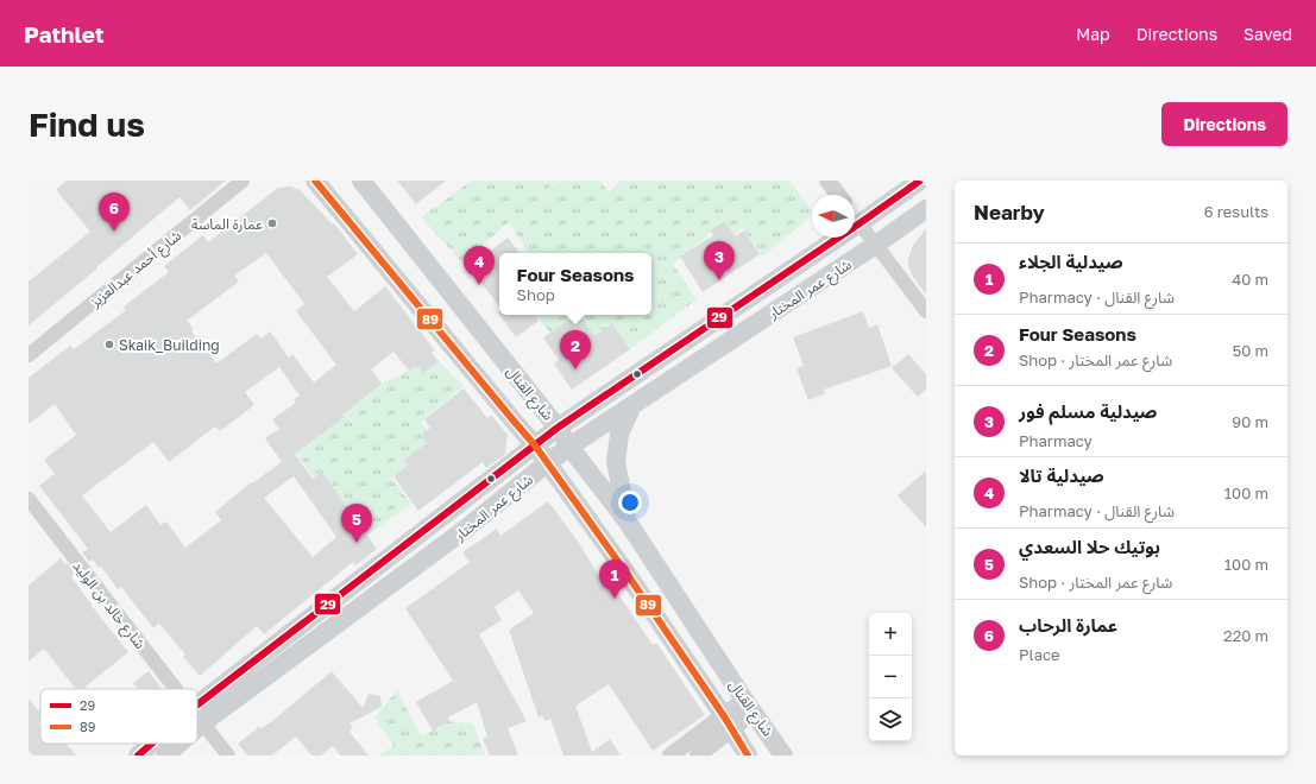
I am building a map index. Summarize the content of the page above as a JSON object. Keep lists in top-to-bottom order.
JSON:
{
  "streets": {
    "main road": ["شارع عمر المختار", "شارع القنال"],
    "street": ["شارع أحمد عبدالعزيز", "شارع خالد بن الوليد"]
  },
  "crossings": [
    ["شارع عمر المختار", "شارع القنال"],
    ["شارع عمر المختار", "شارع خالد بن الوليد"]
  ],
  "places": ["عمارة الماسة", "Skaik_Building"],
  "lines": ["transit line 29", "transit line 89"],
  "legend": ["29", "89"],
  "north": "left",
  "page": {
    "header": "Pathlet",
    "nav": ["Map", "Directions", "Saved"],
    "buttons": "Directions",
    "title": "Find us",
    "heading": ["Nearby", "6 results"],
    "pins": [
      "6",
      "3",
      "4",
      "2",
      "5",
      "1"
    ],
    "list": [
      {
        "mark": "1",
        "name": "صيدلية الجلاء",
        "note": "Pharmacy · شارع القنال",
        "value": "40 m"
      },
      {
        "mark": "2",
        "name": "Four Seasons",
        "note": "Shop · شارع عمر المختار",
        "value": "50 m"
      },
      {
        "mark": "3",
        "name": "صيدلية مسلم فور",
        "note": "Pharmacy",
        "value": "90 m"
      },
      {
        "mark": "4",
        "name": "صيدلية تالا",
        "note": "Pharmacy · شارع القنال",
        "value": "100 m"
      },
      {
        "mark": "5",
        "name": "بوتيك حلا السعدي",
        "note": "Shop · شارع عمر المختار",
        "value": "100 m"
      },
      {
        "mark": "6",
        "name": "عمارة الرحاب",
        "note": "Place",
        "value": "220 m"
      }
    ],
    "popup": ["Four Seasons", "Shop"],
    "map_buttons": ["+", "−"]
  }
}
